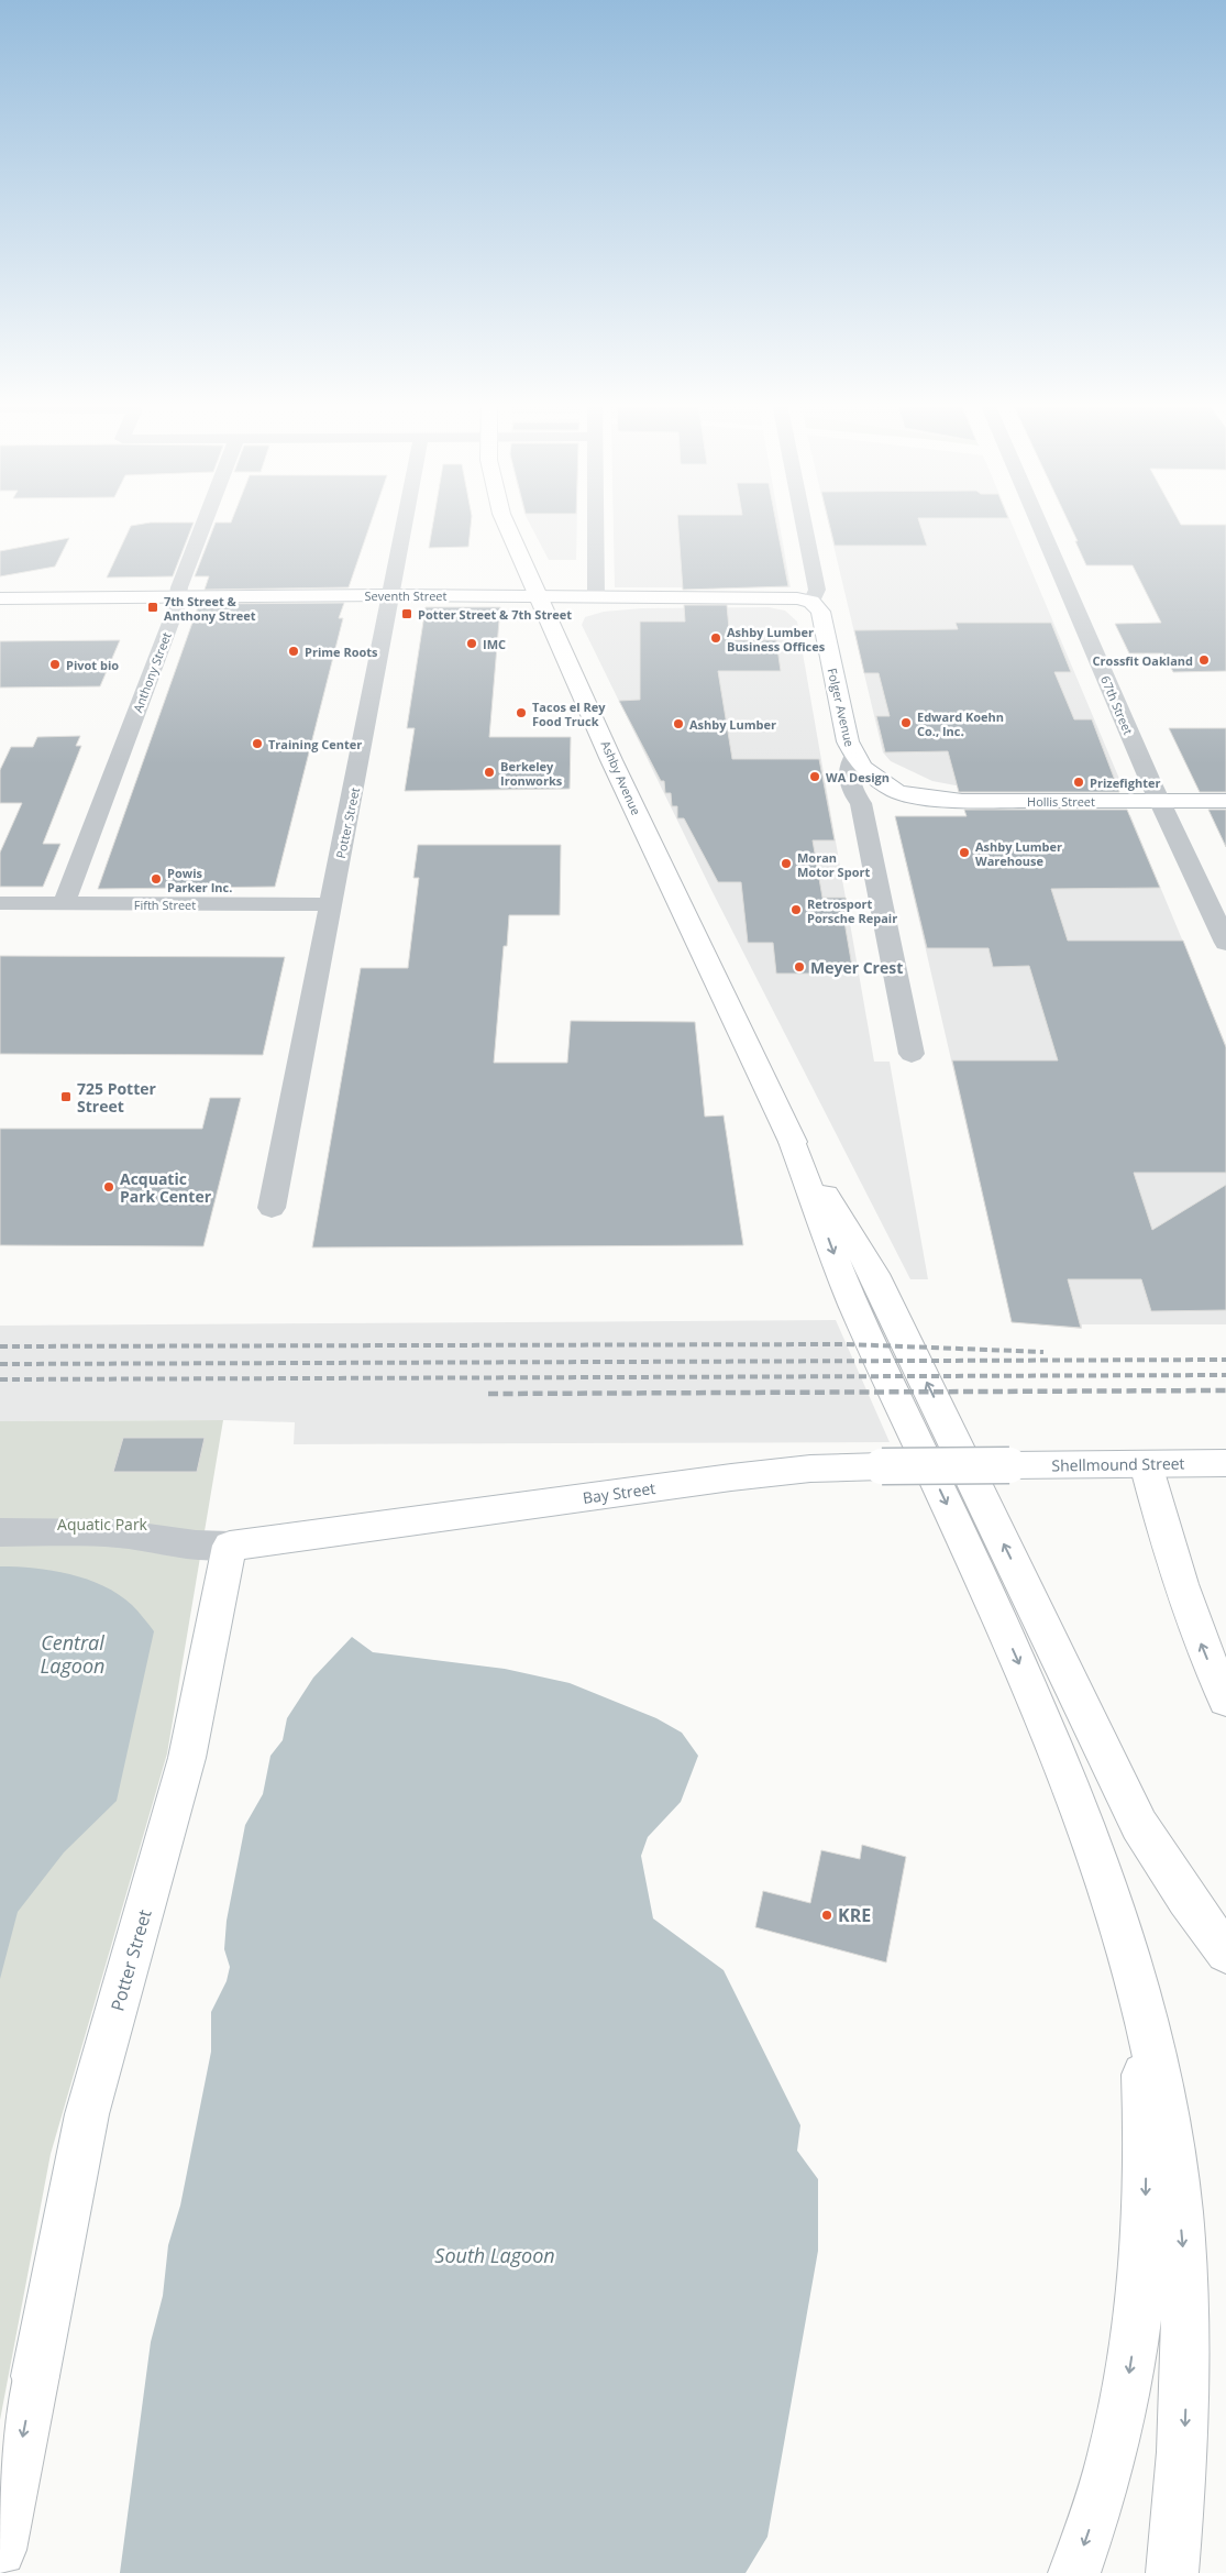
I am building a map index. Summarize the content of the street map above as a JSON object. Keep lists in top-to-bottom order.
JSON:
{
  "streets": {
    "main road": [
      "Seventh Street",
      "Folger Avenue",
      "Ashby Avenue",
      "Hollis Street",
      "Potter Street",
      "Shellmound Street",
      "Bay Street"
    ],
    "street": ["Anthony Street", "67th Street", "Fifth Street"]
  },
  "crossings": [
    ["Seventh Street", "Anthony Street"],
    ["Seventh Street", "Folger Avenue"],
    ["Seventh Street", "Ashby Avenue"],
    ["Seventh Street", "Potter Street"],
    ["Anthony Street", "Fifth Street"],
    ["67th Street", "Hollis Street"],
    ["Folger Avenue", "Hollis Street"],
    ["Potter Street", "Fifth Street"],
    ["Potter Street", "Bay Street"],
    ["Shellmound Street", "Bay Street"]
  ],
  "one_way": ["Potter Street"],
  "water": ["Central Lagoon", "South Lagoon"],
  "parks": ["Aquatic Park"],
  "places": {
    "transit": ["7th Street & Anthony Street", "Potter Street & 7th Street", "725 Potter Street"],
    "other": [
      "Ashby Lumber Business Offices",
      "IMC",
      "Prime Roots",
      "Crossfit Oakland",
      "Pivot bio",
      "Tacos el Rey Food Truck",
      "Edward Koehn Co., Inc.",
      "Ashby Lumber",
      "Training Center",
      "Berkeley Ironworks",
      "WA Design",
      "Prizefighter",
      "Ashby Lumber Warehouse",
      "Moran Motor Sport",
      "Powis Parker Inc.",
      "Retrosport Porsche Repair",
      "Meyer Crest",
      "Acquatic Park Center",
      "KRE"
    ]
  }
}
